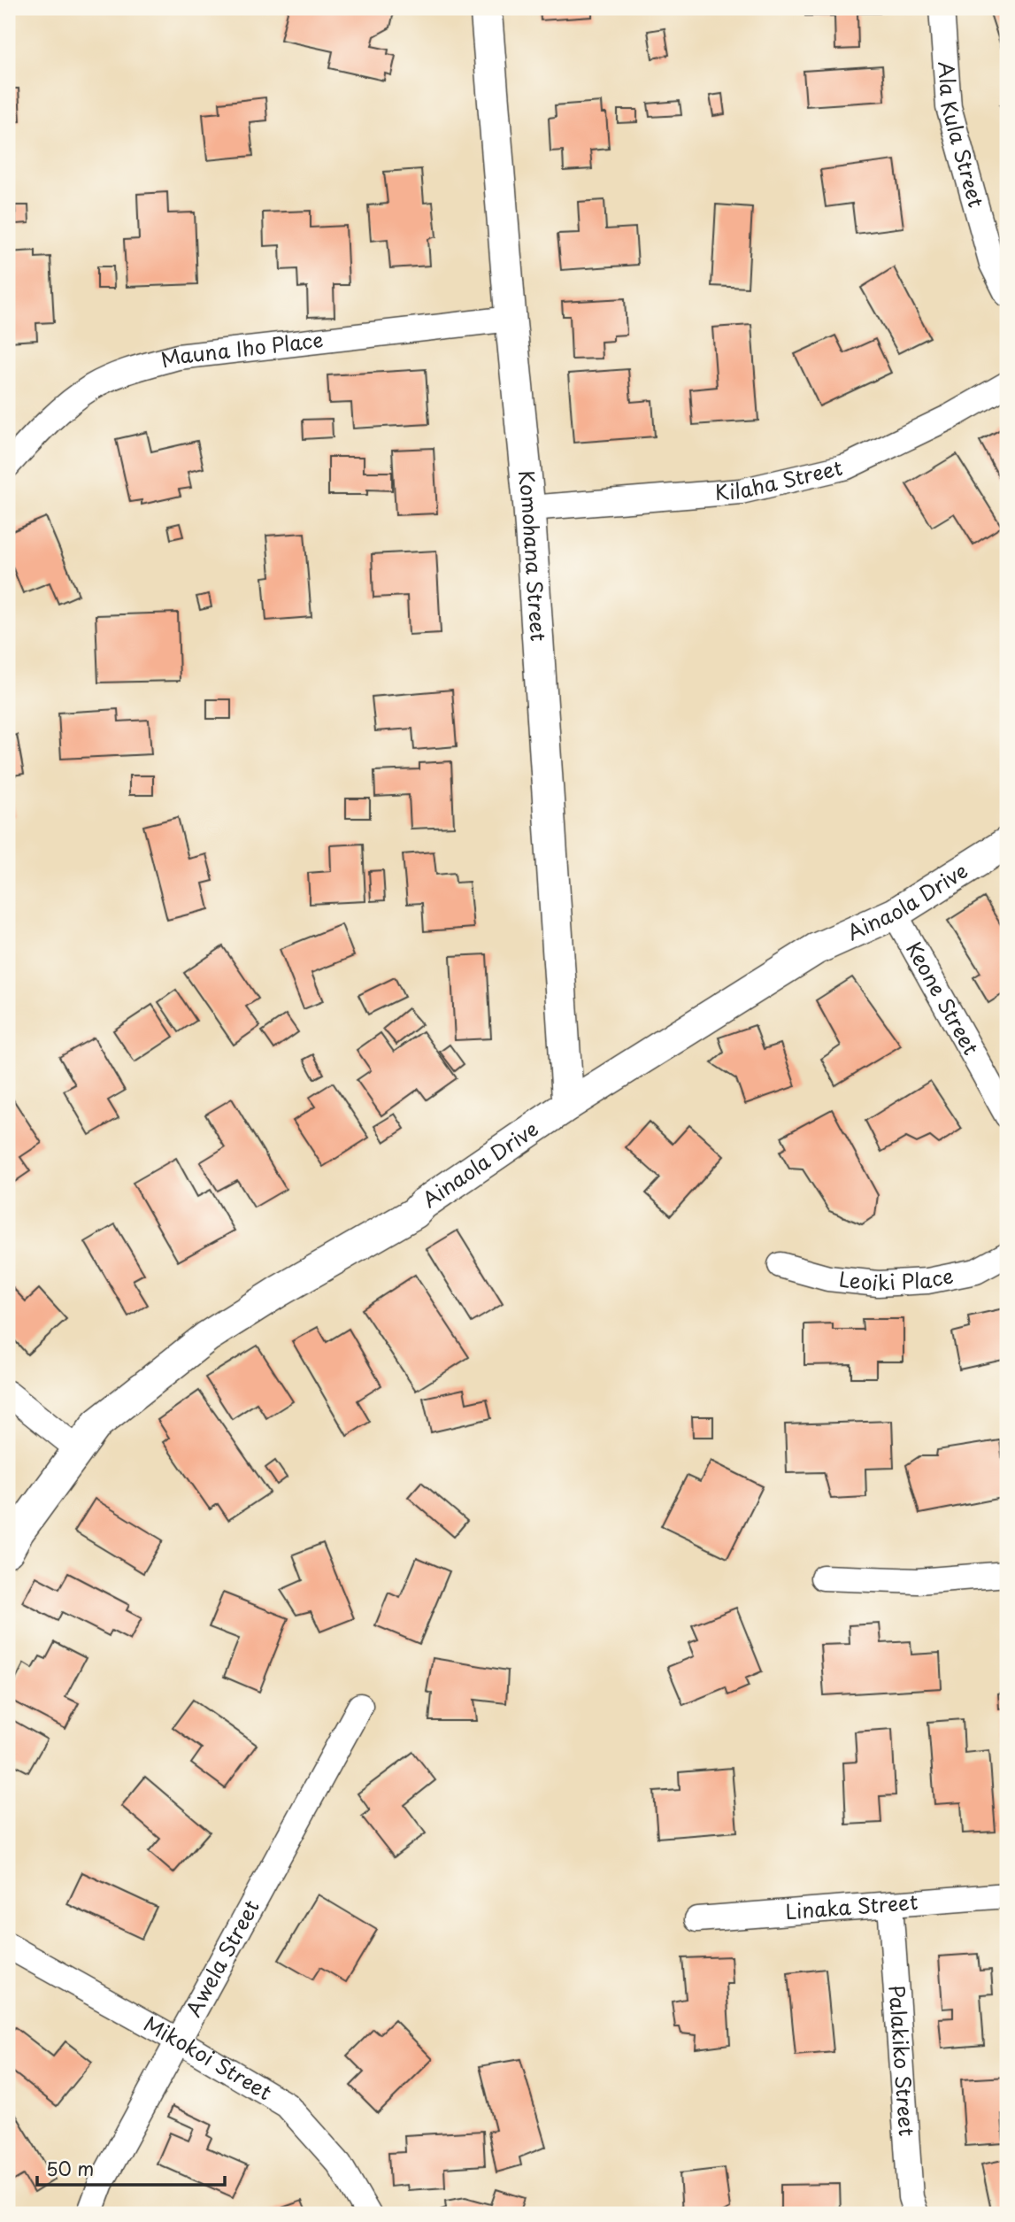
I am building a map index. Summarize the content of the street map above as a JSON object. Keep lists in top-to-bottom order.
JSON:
{
  "streets": {
    "street": [
      "Ala Kula Street",
      "Mauna Iho Place",
      "Kilaha Street",
      "Komohana Street",
      "Ainaola Drive",
      "Keone Street",
      "Leoiki Place",
      "Linaka Street",
      "Awela Street",
      "Mikokoi Street",
      "Palakiko Street"
    ]
  },
  "crossings": [
    ["Mauna Iho Place", "Komohana Street"],
    ["Kilaha Street", "Komohana Street"],
    ["Komohana Street", "Ainaola Drive"],
    ["Ainaola Drive", "Keone Street"],
    ["Linaka Street", "Palakiko Street"],
    ["Awela Street", "Mikokoi Street"]
  ],
  "scale_bar": "50 m"
}
